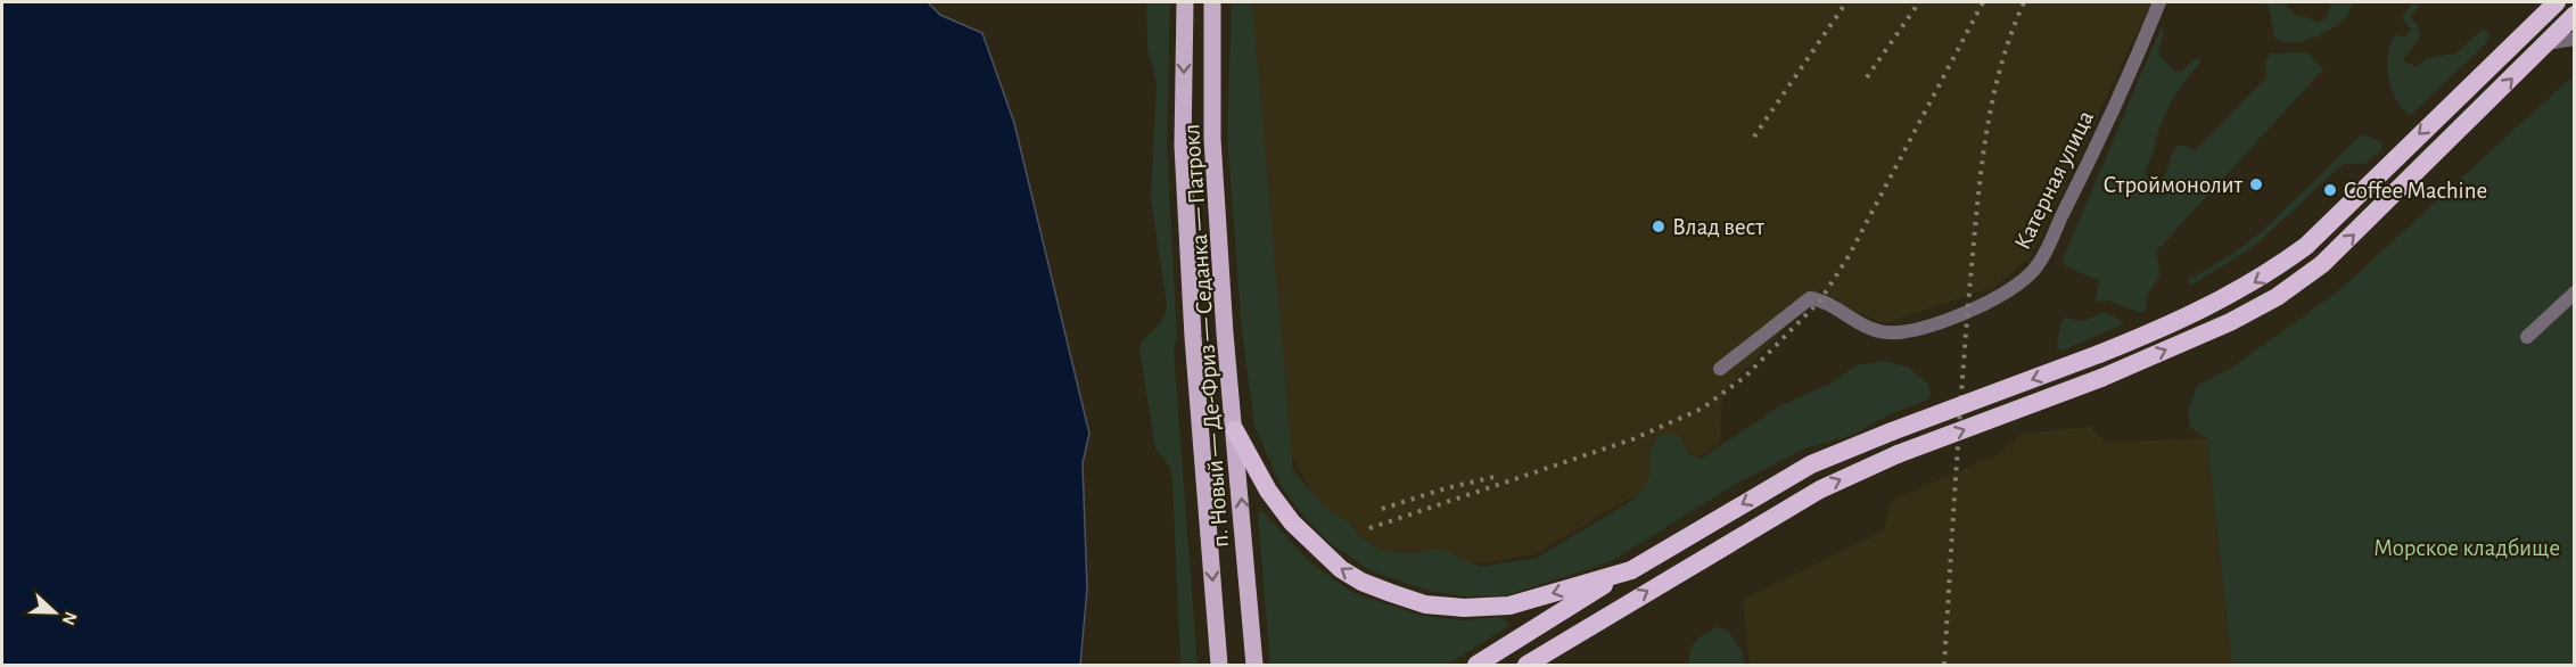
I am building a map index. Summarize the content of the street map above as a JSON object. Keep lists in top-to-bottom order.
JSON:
{
  "streets": {
    "main road": ["п. Новый — Де-Фриз — Седанка — Патрокл"],
    "street": ["Катерная улица"]
  },
  "parks": ["Морское кладбище"],
  "places": ["Строймонолит", "Coffee Machine", "Влад вест"],
  "north": "right"
}
